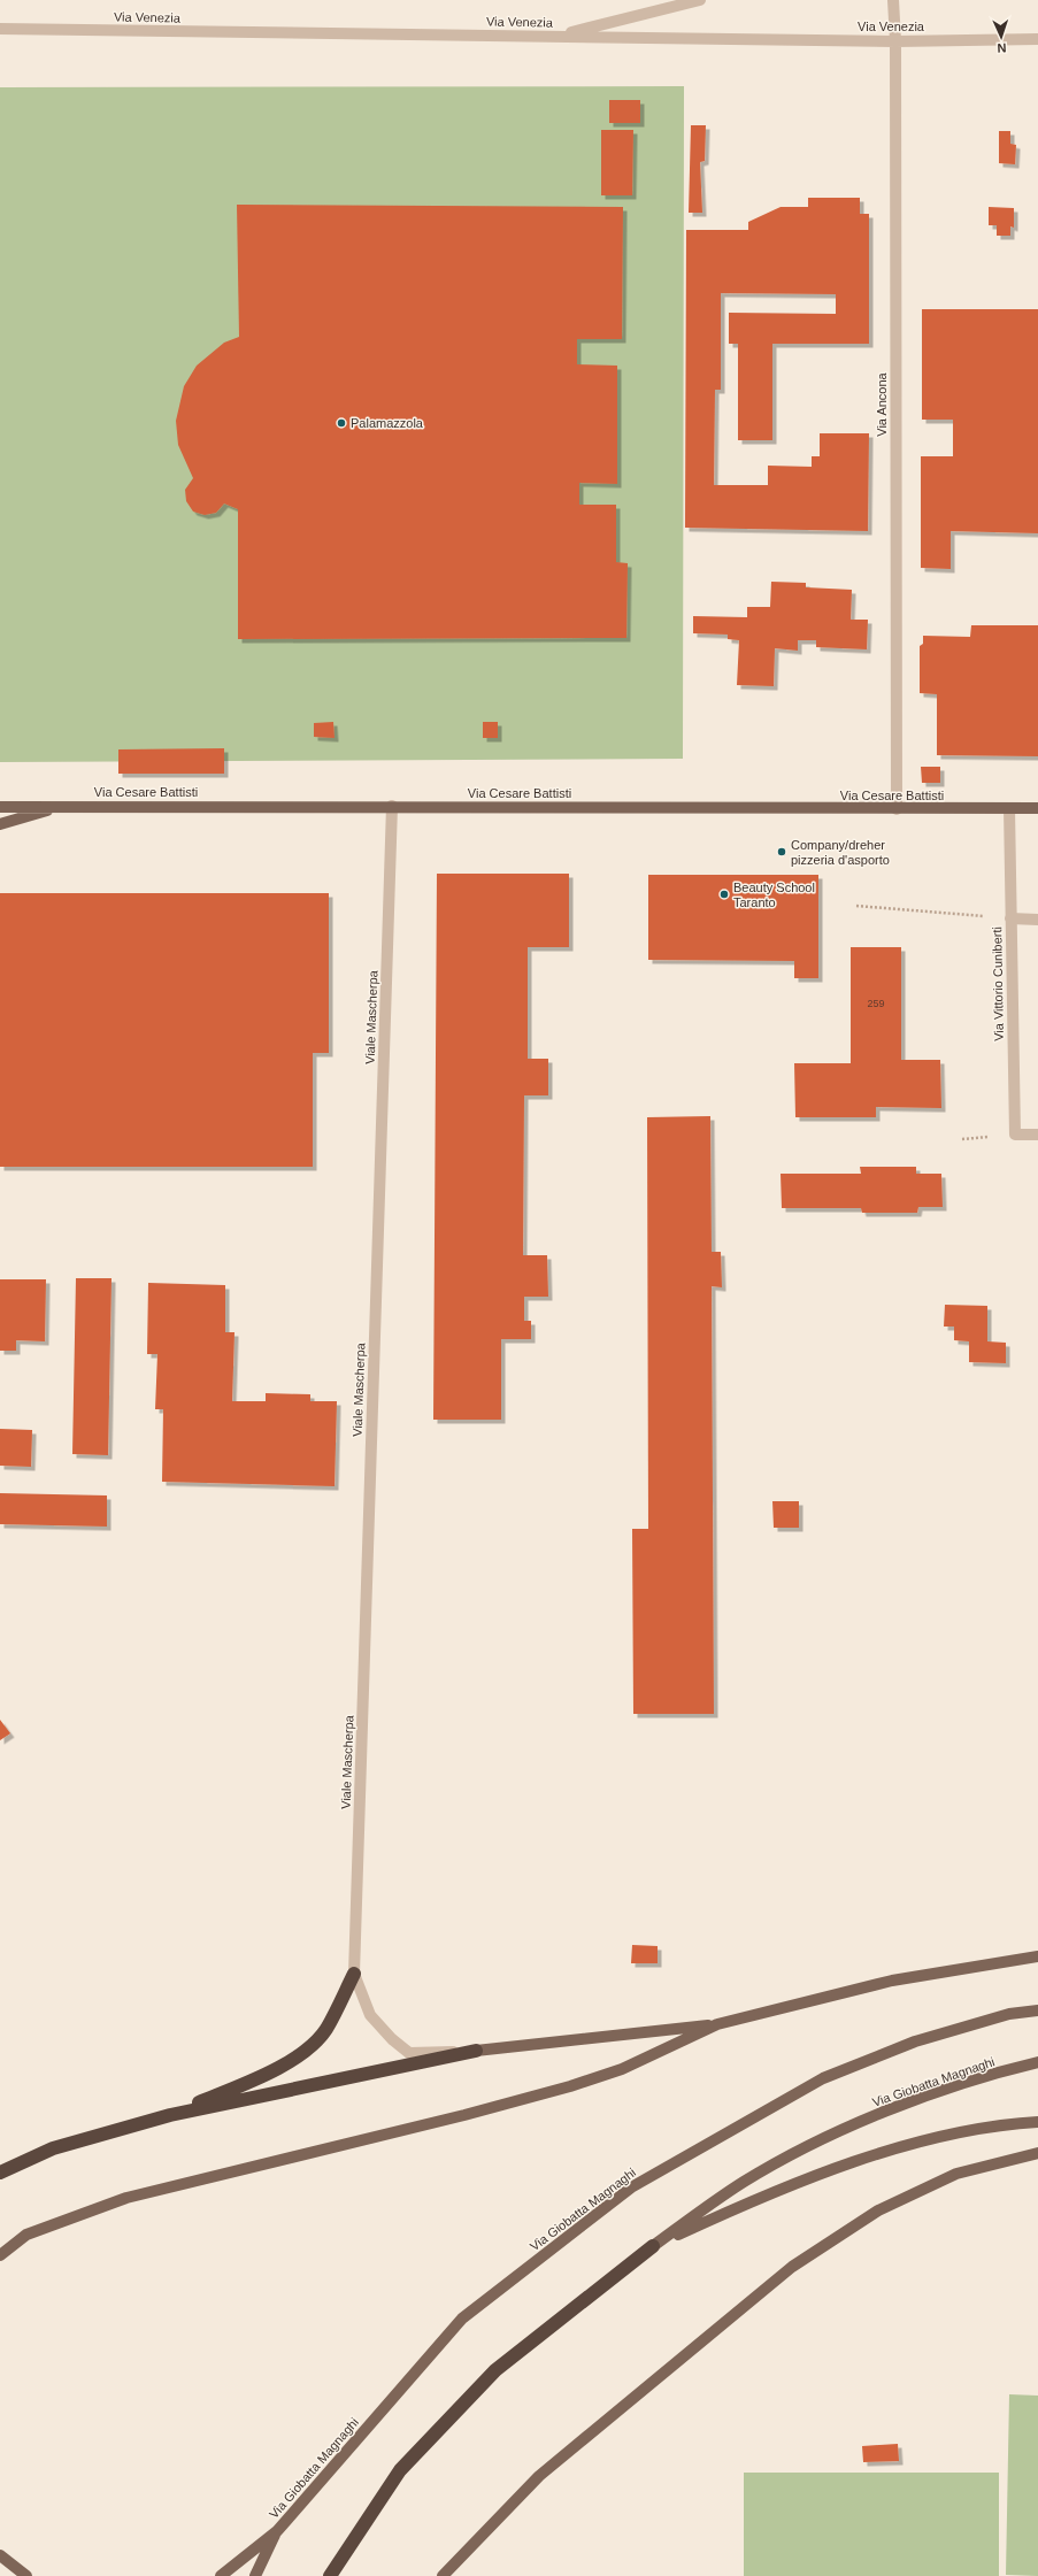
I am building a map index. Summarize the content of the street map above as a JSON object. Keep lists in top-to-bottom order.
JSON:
{
  "streets": {
    "main road": ["Via Cesare Battisti", "Via Giobatta Magnaghi"],
    "street": [
      "Via Venezia",
      "Via Ancona",
      "Via Vittorio Cuniberti",
      "Viale Mascherpa"
    ]
  },
  "crossings": [
    ["Via Venezia", "Via Ancona"],
    ["Via Ancona", "Via Cesare Battisti"],
    ["Via Cesare Battisti", "Via Vittorio Cuniberti"],
    ["Via Cesare Battisti", "Viale Mascherpa"]
  ],
  "places": ["Palamazzola", "Company/dreher pizzeria d'asporto", "Beauty School Taranto"],
  "house_numbers": ["259"],
  "north": "bottom"
}
